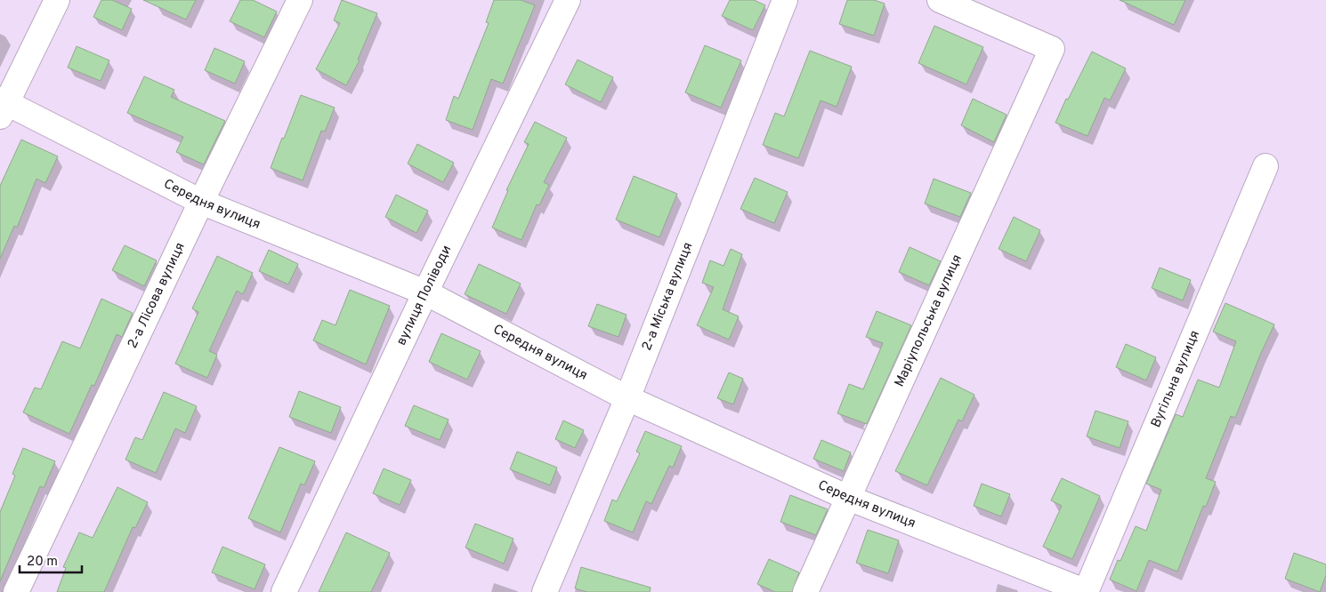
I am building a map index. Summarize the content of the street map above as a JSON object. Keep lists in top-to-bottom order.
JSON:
{
  "streets": {
    "street": [
      "Середня вулиця",
      "2-а Лісова вулиця",
      "вулиця Поліводи",
      "2-а Міська вулиця",
      "Маріупольська вулиця",
      "Вугільна вулиця"
    ]
  },
  "crossings": [
    ["Середня вулиця", "2-а Лісова вулиця"],
    ["Середня вулиця", "вулиця Поліводи"],
    ["Середня вулиця", "2-а Міська вулиця"],
    ["Середня вулиця", "Маріупольська вулиця"],
    ["Середня вулиця", "Вугільна вулиця"]
  ],
  "scale_bar": "20 m"
}
